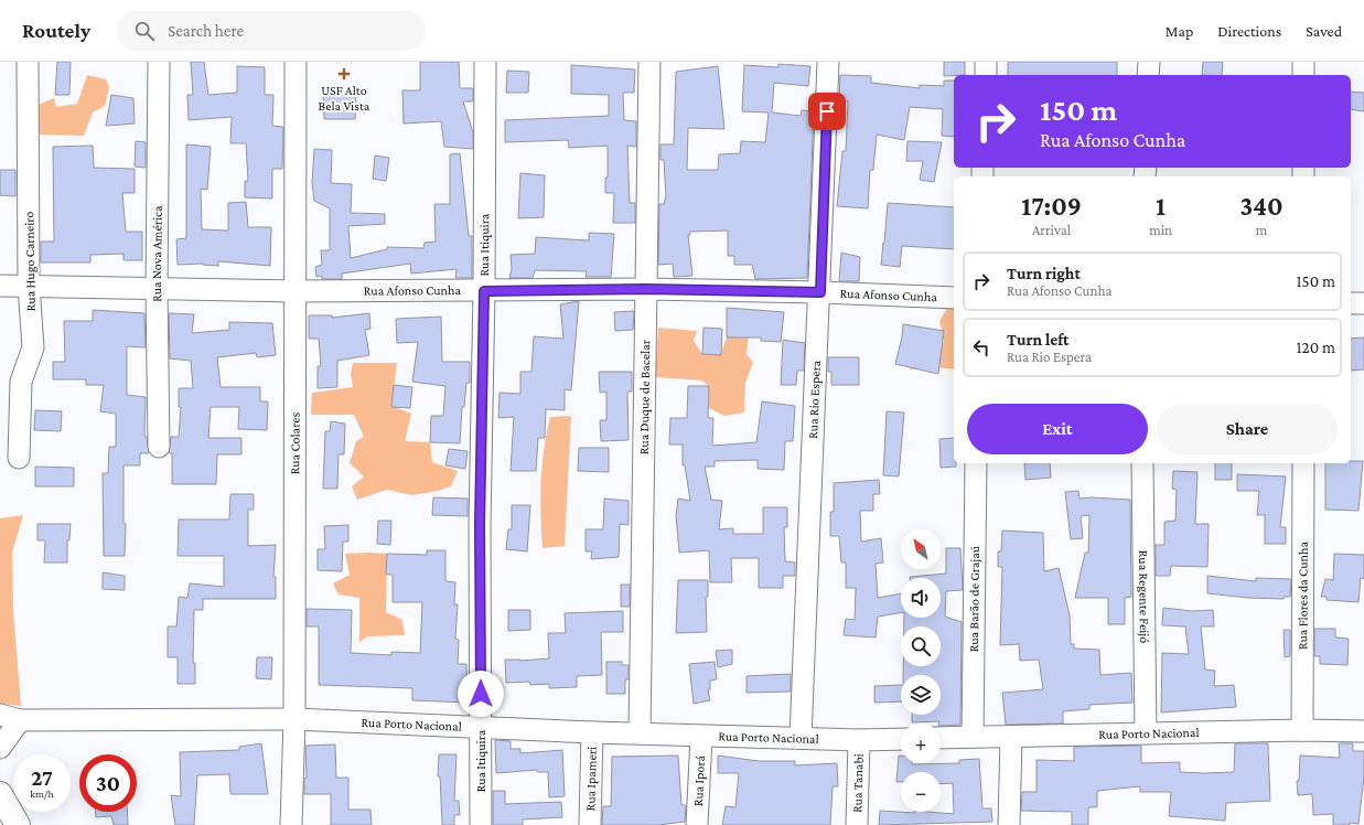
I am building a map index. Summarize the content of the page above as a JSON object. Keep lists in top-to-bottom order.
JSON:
{
  "streets": {
    "street": [
      "Rua Itiquira",
      "Rua Nova América",
      "Rua Hugo Carneiro",
      "Rua Afonso Cunha",
      "Rua Duque de Bacelar",
      "Rua Rio Espera",
      "Rua Colares",
      "Rua Flores da Cunha",
      "Rua Regente Feijó",
      "Rua Barão de Grajaú",
      "Rua Porto Nacional",
      "Rua Ipameri",
      "Rua Iporá",
      "Rua Tanabi"
    ]
  },
  "crossings": [
    ["Rua Itiquira", "Rua Afonso Cunha"],
    ["Rua Itiquira", "Rua Porto Nacional"],
    ["Rua Nova América", "Rua Afonso Cunha"],
    ["Rua Hugo Carneiro", "Rua Afonso Cunha"],
    ["Rua Afonso Cunha", "Rua Duque de Bacelar"],
    ["Rua Afonso Cunha", "Rua Rio Espera"],
    ["Rua Afonso Cunha", "Rua Colares"],
    ["Rua Duque de Bacelar", "Rua Porto Nacional"],
    ["Rua Rio Espera", "Rua Porto Nacional"],
    ["Rua Colares", "Rua Porto Nacional"],
    ["Rua Flores da Cunha", "Rua Porto Nacional"],
    ["Rua Regente Feijó", "Rua Porto Nacional"],
    ["Rua Barão de Grajaú", "Rua Porto Nacional"],
    ["Rua Porto Nacional", "Rua Ipameri"],
    ["Rua Porto Nacional", "Rua Iporá"],
    ["Rua Porto Nacional", "Rua Tanabi"]
  ],
  "places": {
    "health": ["USF Alto Bela Vista"]
  },
  "north": "top left",
  "page": {
    "header": "Routely",
    "search": "Search here",
    "nav": ["Map", "Directions", "Saved"],
    "turn": ["150 m", "Rua Afonso Cunha"],
    "eta": [
      "17:09",
      "Arrival",
      "1",
      "min",
      "340",
      "m"
    ],
    "list": [
      {
        "name": "Turn right",
        "note": "Rua Afonso Cunha",
        "value": "150 m"
      },
      {
        "name": "Turn left",
        "note": "Rua Rio Espera",
        "value": "120 m"
      }
    ],
    "buttons": ["Exit", "Share"],
    "map_buttons": ["+", "−"],
    "speed": "27 km/h",
    "limit": "30"
  }
}
